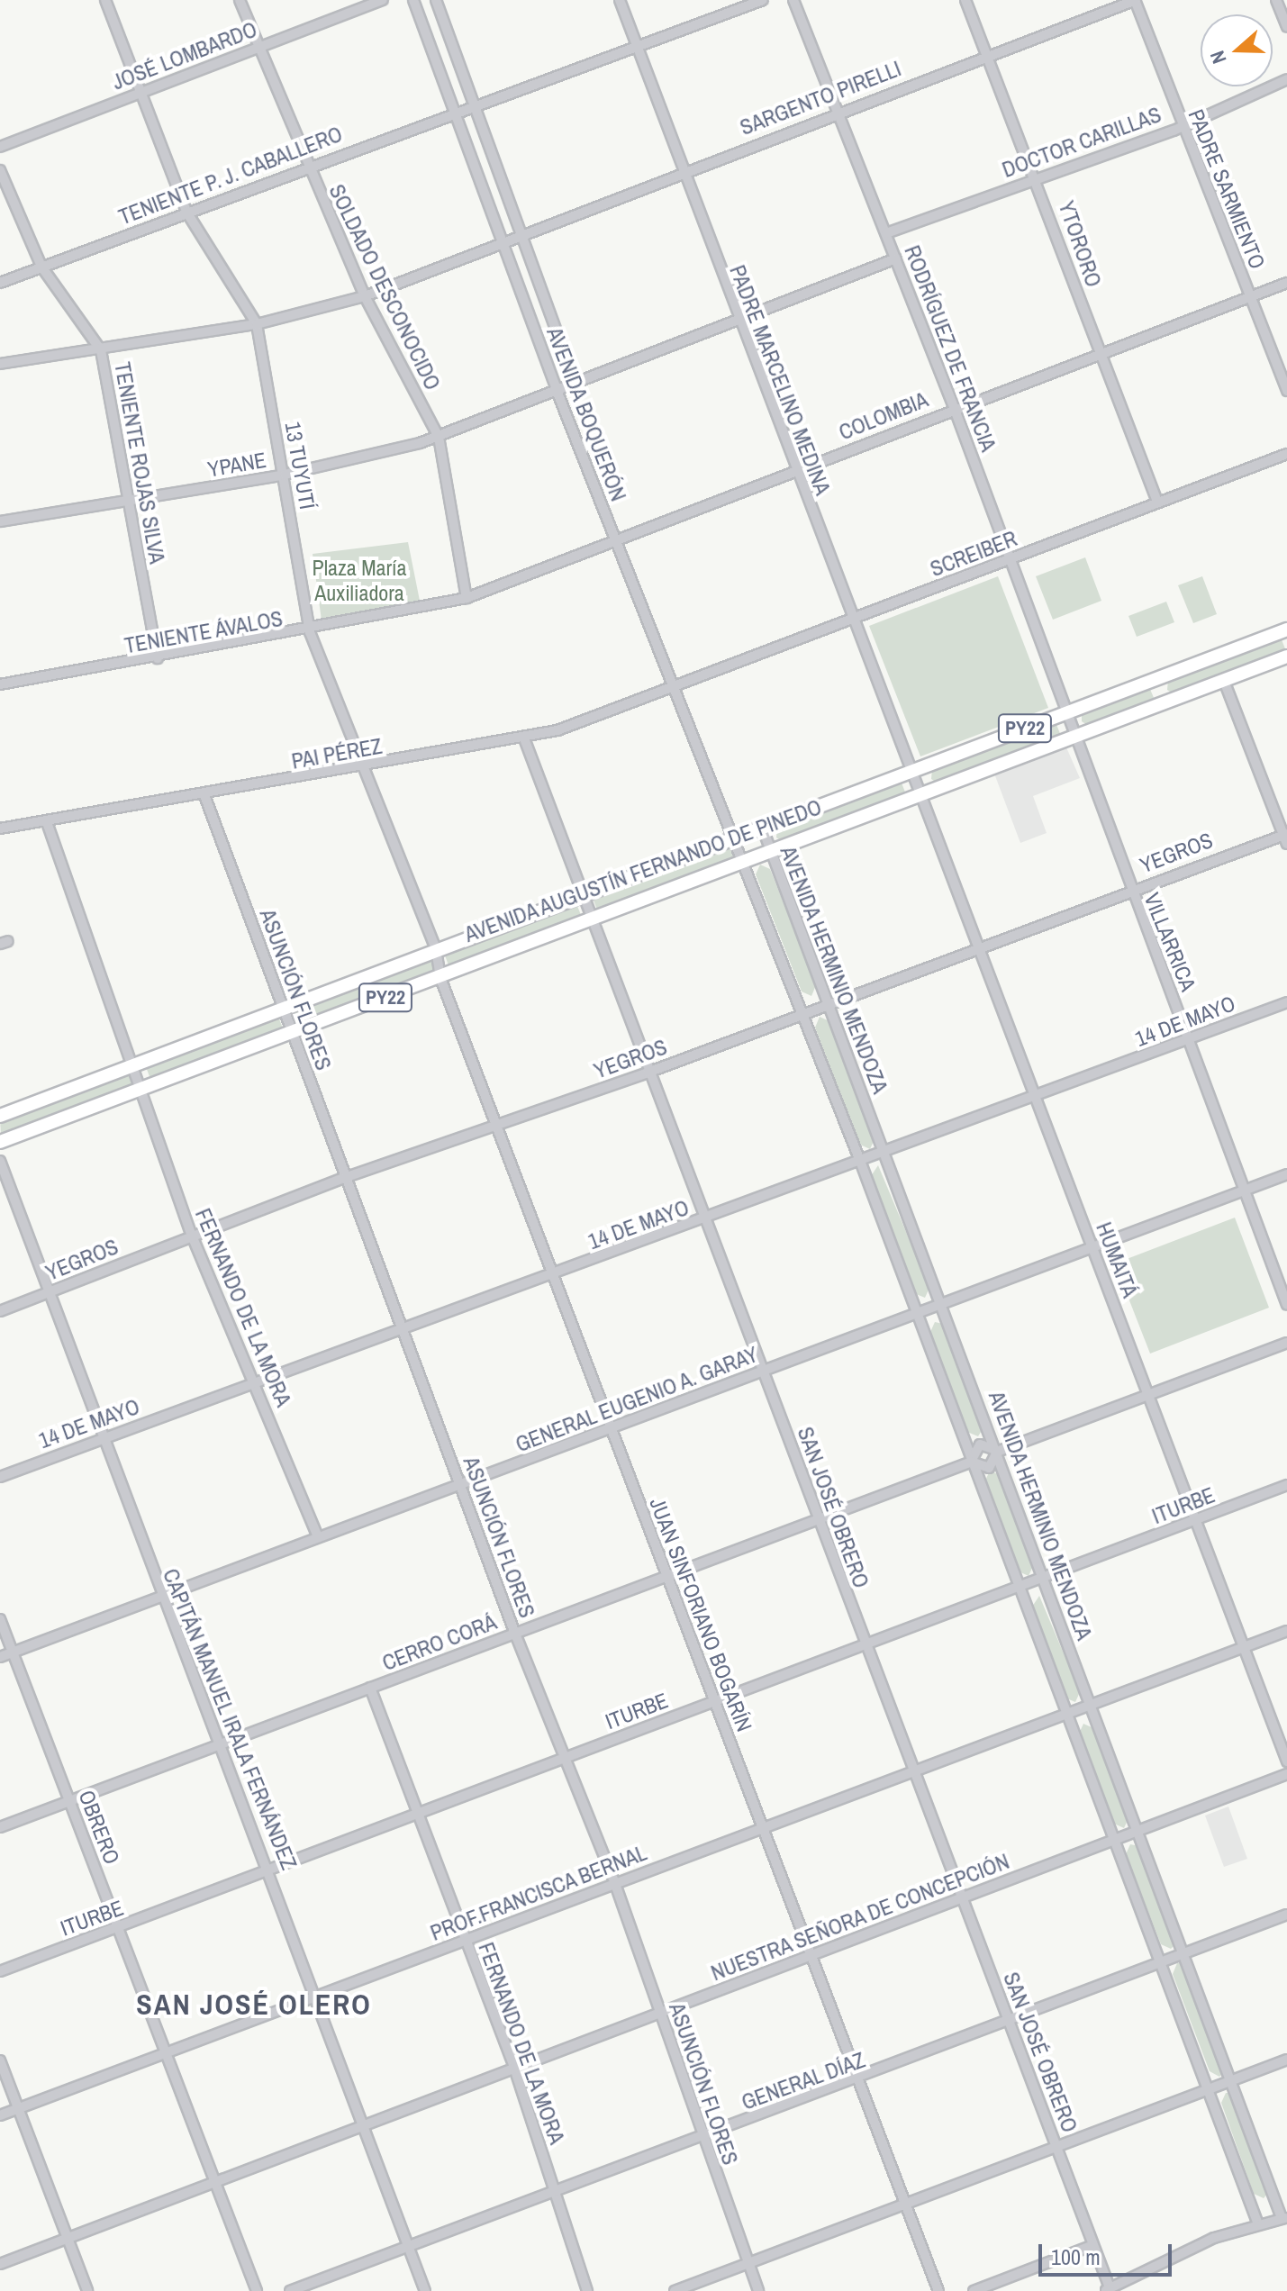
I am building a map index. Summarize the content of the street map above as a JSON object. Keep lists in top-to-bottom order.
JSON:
{
  "streets": {
    "highway": ["PY22", "AVENIDA AUGUSTÍN FERNANDO DE PINEDO"],
    "street": [
      "JOSÉ LOMBARDO",
      "SARGENTO PIRELLI",
      "DOCTOR CARILLAS",
      "TENIENTE P. J. CABALLERO",
      "PADRE SARMIENTO",
      "YTORORO",
      "SOLDADO DESCONOCIDO",
      "RODRÍGUEZ DE FRANCIA",
      "PADRE MARCELINO MEDINA",
      "AVENIDA BOQUERÓN",
      "COLOMBIA",
      "TENIENTE ROJAS SILVA",
      "YPANE",
      "13 TUYUTÍ",
      "SCREIBER",
      "TENIENTE ÁVALOS",
      "PAI PÉREZ",
      "YEGROS",
      "VILLARRICA",
      "AVENIDA HERMINIO MENDOZA",
      "ASUNCIÓN FLORES",
      "14 DE MAYO",
      "HUMAITÁ",
      "FERNANDO DE LA MORA",
      "GENERAL EUGENIO A. GARAY",
      "ITURBE",
      "SAN JOSÉ OBRERO",
      "JUAN SINFORIANO BOGARÍN",
      "CERRO CORÁ",
      "CAPITÁN MANUEL IRALA FERNÁNDEZ",
      "OBRERO",
      "PROF.FRANCISCA BERNAL",
      "NUESTRA SEÑORA DE CONCEPCIÓN",
      "GENERAL DÍAZ"
    ]
  },
  "crossings": [
    ["JOSÉ LOMBARDO", "SOLDADO DESCONOCIDO"],
    ["JOSÉ LOMBARDO", "13 TUYUTÍ"],
    ["SARGENTO PIRELLI", "PADRE SARMIENTO"],
    ["SARGENTO PIRELLI", "YTORORO"],
    ["SARGENTO PIRELLI", "RODRÍGUEZ DE FRANCIA"],
    ["SARGENTO PIRELLI", "PADRE MARCELINO MEDINA"],
    ["SARGENTO PIRELLI", "AVENIDA BOQUERÓN"],
    ["DOCTOR CARILLAS", "PADRE SARMIENTO"],
    ["DOCTOR CARILLAS", "YTORORO"],
    ["DOCTOR CARILLAS", "RODRÍGUEZ DE FRANCIA"],
    ["TENIENTE P. J. CABALLERO", "SOLDADO DESCONOCIDO"],
    ["TENIENTE P. J. CABALLERO", "PADRE MARCELINO MEDINA"],
    ["TENIENTE P. J. CABALLERO", "AVENIDA BOQUERÓN"],
    ["TENIENTE P. J. CABALLERO", "TENIENTE ROJAS SILVA"],
    ["TENIENTE P. J. CABALLERO", "13 TUYUTÍ"],
    ["PADRE SARMIENTO", "COLOMBIA"],
    ["YTORORO", "COLOMBIA"],
    ["YTORORO", "SCREIBER"],
    ["SOLDADO DESCONOCIDO", "YPANE"],
    ["SOLDADO DESCONOCIDO", "TENIENTE ÁVALOS"],
    ["RODRÍGUEZ DE FRANCIA", "COLOMBIA"],
    ["RODRÍGUEZ DE FRANCIA", "SCREIBER"],
    ["RODRÍGUEZ DE FRANCIA", "AVENIDA AUGUSTÍN FERNANDO DE PINEDO"],
    ["RODRÍGUEZ DE FRANCIA", "VILLARRICA"],
    ["PADRE MARCELINO MEDINA", "COLOMBIA"],
    ["PADRE MARCELINO MEDINA", "SCREIBER"],
    ["PADRE MARCELINO MEDINA", "AVENIDA AUGUSTÍN FERNANDO DE PINEDO"],
    ["PADRE MARCELINO MEDINA", "HUMAITÁ"],
    ["AVENIDA BOQUERÓN", "COLOMBIA"],
    ["AVENIDA BOQUERÓN", "YPANE"],
    ["AVENIDA BOQUERÓN", "SCREIBER"],
    ["AVENIDA BOQUERÓN", "TENIENTE ÁVALOS"],
    ["AVENIDA BOQUERÓN", "PAI PÉREZ"],
    ["AVENIDA BOQUERÓN", "AVENIDA AUGUSTÍN FERNANDO DE PINEDO"],
    ["AVENIDA BOQUERÓN", "AVENIDA HERMINIO MENDOZA"],
    ["COLOMBIA", "TENIENTE ÁVALOS"],
    ["TENIENTE ROJAS SILVA", "YPANE"],
    ["TENIENTE ROJAS SILVA", "TENIENTE ÁVALOS"],
    ["YPANE", "13 TUYUTÍ"],
    ["13 TUYUTÍ", "TENIENTE ÁVALOS"],
    ["13 TUYUTÍ", "PAI PÉREZ"],
    ["13 TUYUTÍ", "AVENIDA AUGUSTÍN FERNANDO DE PINEDO"],
    ["13 TUYUTÍ", "JUAN SINFORIANO BOGARÍN"],
    ["SCREIBER", "PAI PÉREZ"],
    ["PAI PÉREZ", "ASUNCIÓN FLORES"],
    ["PAI PÉREZ", "FERNANDO DE LA MORA"],
    ["PAI PÉREZ", "SAN JOSÉ OBRERO"],
    ["YEGROS", "VILLARRICA"],
    ["YEGROS", "AVENIDA HERMINIO MENDOZA"],
    ["YEGROS", "ASUNCIÓN FLORES"],
    ["YEGROS", "HUMAITÁ"],
    ["YEGROS", "FERNANDO DE LA MORA"],
    ["YEGROS", "SAN JOSÉ OBRERO"],
    ["YEGROS", "JUAN SINFORIANO BOGARÍN"],
    ["YEGROS", "CAPITÁN MANUEL IRALA FERNÁNDEZ"],
    ["AVENIDA AUGUSTÍN FERNANDO DE PINEDO", "VILLARRICA"],
    ["AVENIDA AUGUSTÍN FERNANDO DE PINEDO", "AVENIDA HERMINIO MENDOZA"],
    ["AVENIDA AUGUSTÍN FERNANDO DE PINEDO", "ASUNCIÓN FLORES"],
    ["AVENIDA AUGUSTÍN FERNANDO DE PINEDO", "HUMAITÁ"],
    ["AVENIDA AUGUSTÍN FERNANDO DE PINEDO", "FERNANDO DE LA MORA"],
    ["AVENIDA AUGUSTÍN FERNANDO DE PINEDO", "SAN JOSÉ OBRERO"],
    ["AVENIDA AUGUSTÍN FERNANDO DE PINEDO", "JUAN SINFORIANO BOGARÍN"],
    ["VILLARRICA", "14 DE MAYO"],
    ["VILLARRICA", "GENERAL EUGENIO A. GARAY"],
    ["AVENIDA HERMINIO MENDOZA", "14 DE MAYO"],
    ["AVENIDA HERMINIO MENDOZA", "GENERAL EUGENIO A. GARAY"],
    ["AVENIDA HERMINIO MENDOZA", "ITURBE"],
    ["AVENIDA HERMINIO MENDOZA", "CERRO CORÁ"],
    ["AVENIDA HERMINIO MENDOZA", "PROF.FRANCISCA BERNAL"],
    ["AVENIDA HERMINIO MENDOZA", "NUESTRA SEÑORA DE CONCEPCIÓN"],
    ["AVENIDA HERMINIO MENDOZA", "GENERAL DÍAZ"],
    ["ASUNCIÓN FLORES", "14 DE MAYO"],
    ["ASUNCIÓN FLORES", "GENERAL EUGENIO A. GARAY"],
    ["ASUNCIÓN FLORES", "ITURBE"],
    ["ASUNCIÓN FLORES", "CERRO CORÁ"],
    ["ASUNCIÓN FLORES", "PROF.FRANCISCA BERNAL"],
    ["ASUNCIÓN FLORES", "NUESTRA SEÑORA DE CONCEPCIÓN"],
    ["ASUNCIÓN FLORES", "GENERAL DÍAZ"],
    ["14 DE MAYO", "HUMAITÁ"],
    ["14 DE MAYO", "FERNANDO DE LA MORA"],
    ["14 DE MAYO", "SAN JOSÉ OBRERO"],
    ["14 DE MAYO", "JUAN SINFORIANO BOGARÍN"],
    ["14 DE MAYO", "CAPITÁN MANUEL IRALA FERNÁNDEZ"],
    ["HUMAITÁ", "GENERAL EUGENIO A. GARAY"],
    ["HUMAITÁ", "ITURBE"],
    ["HUMAITÁ", "CERRO CORÁ"],
    ["HUMAITÁ", "PROF.FRANCISCA BERNAL"],
    ["FERNANDO DE LA MORA", "GENERAL EUGENIO A. GARAY"],
    ["FERNANDO DE LA MORA", "ITURBE"],
    ["FERNANDO DE LA MORA", "CERRO CORÁ"],
    ["FERNANDO DE LA MORA", "PROF.FRANCISCA BERNAL"],
    ["FERNANDO DE LA MORA", "NUESTRA SEÑORA DE CONCEPCIÓN"],
    ["FERNANDO DE LA MORA", "GENERAL DÍAZ"],
    ["GENERAL EUGENIO A. GARAY", "SAN JOSÉ OBRERO"],
    ["GENERAL EUGENIO A. GARAY", "JUAN SINFORIANO BOGARÍN"],
    ["GENERAL EUGENIO A. GARAY", "CAPITÁN MANUEL IRALA FERNÁNDEZ"],
    ["GENERAL EUGENIO A. GARAY", "OBRERO"],
    ["ITURBE", "SAN JOSÉ OBRERO"],
    ["ITURBE", "JUAN SINFORIANO BOGARÍN"],
    ["ITURBE", "CAPITÁN MANUEL IRALA FERNÁNDEZ"],
    ["ITURBE", "OBRERO"],
    ["SAN JOSÉ OBRERO", "CERRO CORÁ"],
    ["SAN JOSÉ OBRERO", "PROF.FRANCISCA BERNAL"],
    ["SAN JOSÉ OBRERO", "NUESTRA SEÑORA DE CONCEPCIÓN"],
    ["SAN JOSÉ OBRERO", "GENERAL DÍAZ"],
    ["JUAN SINFORIANO BOGARÍN", "CERRO CORÁ"],
    ["JUAN SINFORIANO BOGARÍN", "PROF.FRANCISCA BERNAL"],
    ["JUAN SINFORIANO BOGARÍN", "NUESTRA SEÑORA DE CONCEPCIÓN"],
    ["JUAN SINFORIANO BOGARÍN", "GENERAL DÍAZ"],
    ["CERRO CORÁ", "CAPITÁN MANUEL IRALA FERNÁNDEZ"],
    ["CERRO CORÁ", "OBRERO"],
    ["CAPITÁN MANUEL IRALA FERNÁNDEZ", "PROF.FRANCISCA BERNAL"],
    ["CAPITÁN MANUEL IRALA FERNÁNDEZ", "NUESTRA SEÑORA DE CONCEPCIÓN"],
    ["CAPITÁN MANUEL IRALA FERNÁNDEZ", "GENERAL DÍAZ"],
    ["OBRERO", "PROF.FRANCISCA BERNAL"],
    ["OBRERO", "NUESTRA SEÑORA DE CONCEPCIÓN"]
  ],
  "districts": ["SAN JOSÉ OLERO"],
  "parks": ["Plaza María Auxiliadora"],
  "scale_bar": "100 m",
  "north": "left"
}
